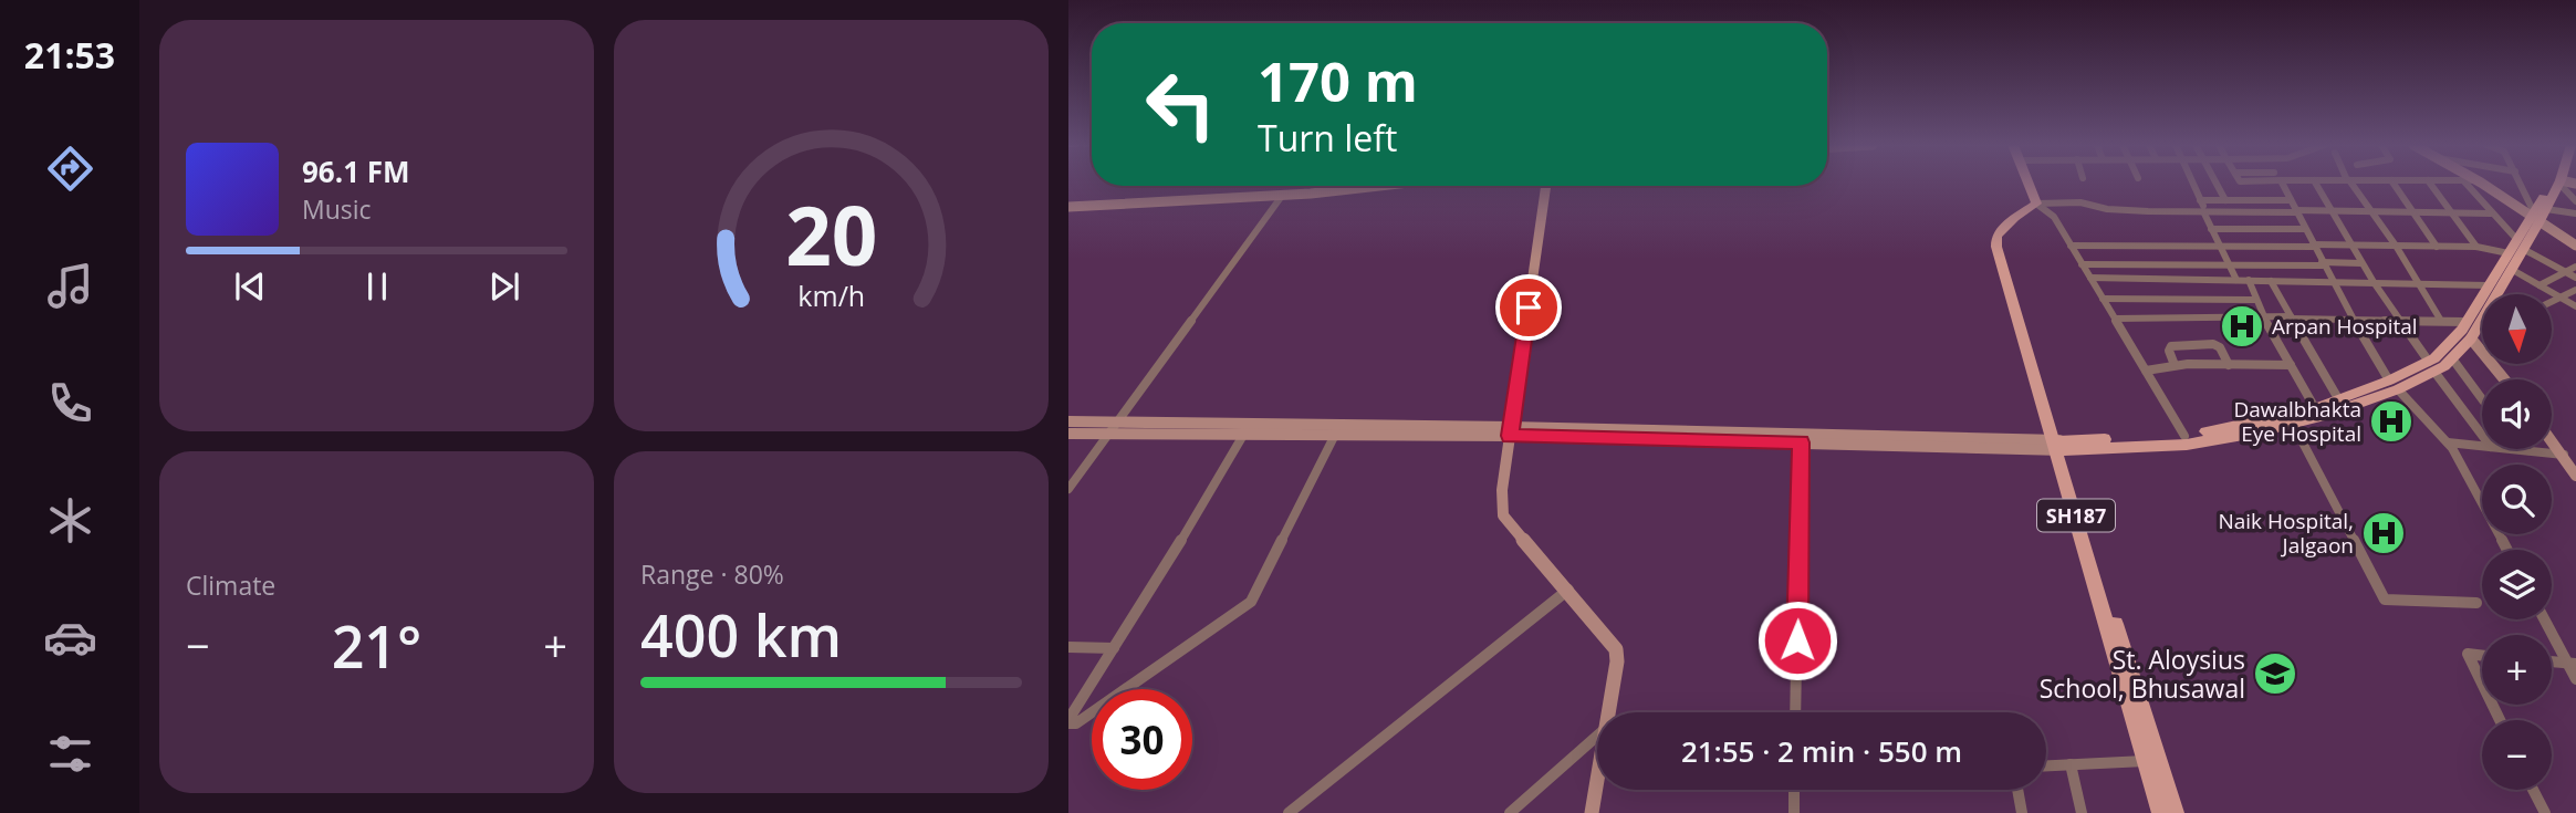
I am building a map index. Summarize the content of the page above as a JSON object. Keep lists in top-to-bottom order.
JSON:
{
  "streets": {
    "main road": ["SH187"]
  },
  "places": {
    "hospital": ["Arpan Hospital", "Dawalbhakta Eye Hospital", "Naik Hospital, Jalgaon"],
    "school or university": ["St. Aloysius School, Bhusawal"]
  },
  "north": "bottom",
  "page": {
    "tabs": "21:53",
    "turn": ["170 m", "Turn left"],
    "song": ["96.1 FM", "Music"],
    "map_buttons": ["+", "−"],
    "tile": [
      "Climate",
      ["Range · 80%", "400 km"]
    ],
    "heat": ["−", "21°", "+"],
    "limit": "30",
    "trip": "21:55 · 2 min · 550 m",
    "gauge": ["20", "km/h"]
  }
}
